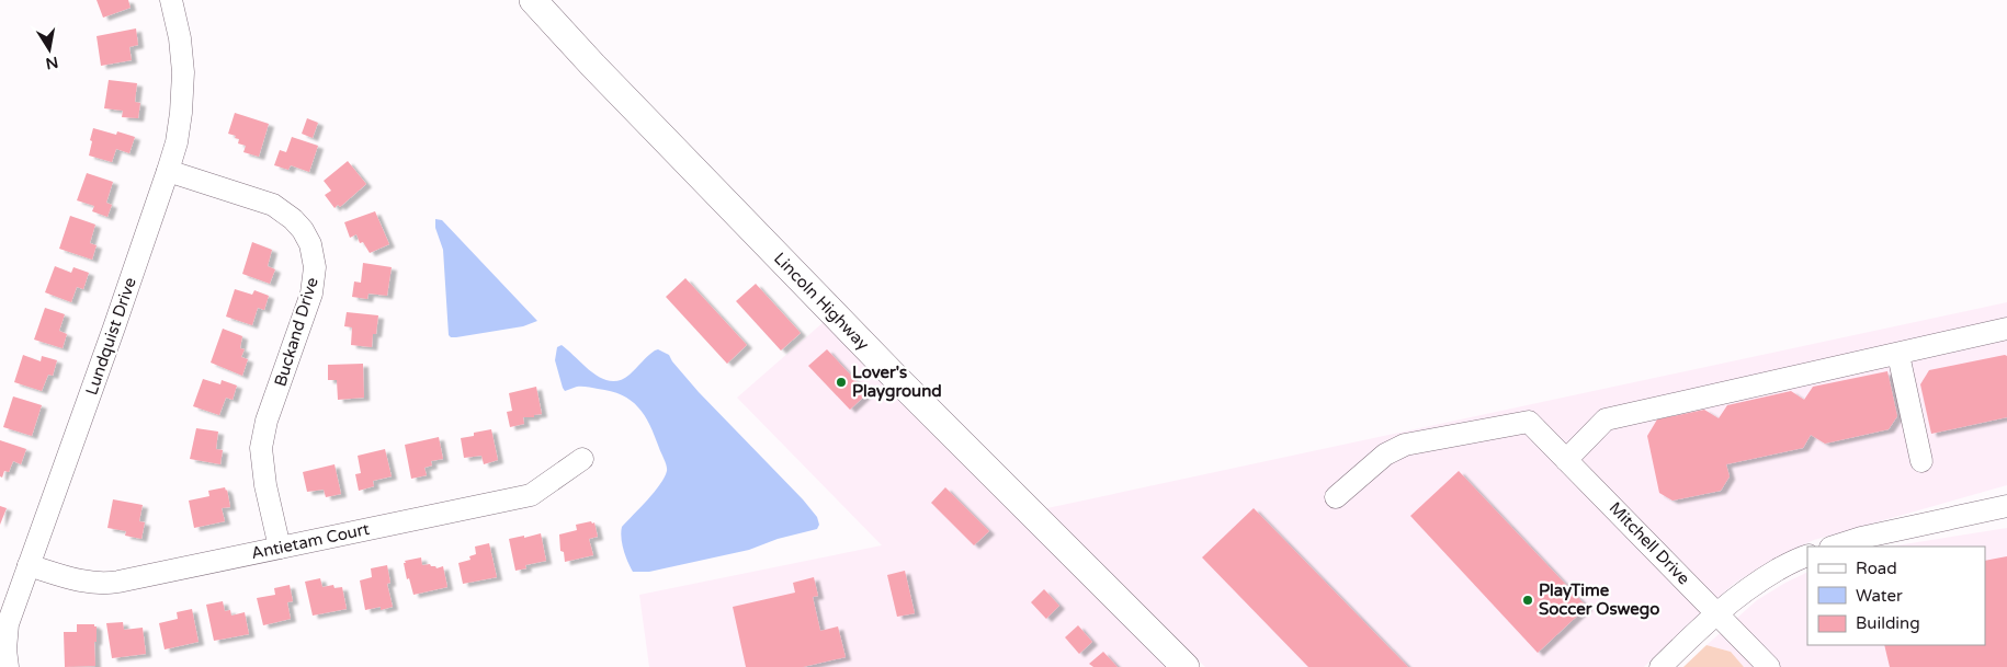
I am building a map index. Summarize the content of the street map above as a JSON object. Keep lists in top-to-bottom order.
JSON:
{
  "streets": {
    "main road": ["Lincoln Highway"],
    "street": [
      "Buckand Drive",
      "Lundquist Drive",
      "Antietam Court",
      "Mitchell Drive"
    ]
  },
  "crossings": [
    ["Buckand Drive", "Lundquist Drive"],
    ["Buckand Drive", "Antietam Court"],
    ["Lundquist Drive", "Antietam Court"]
  ],
  "places": ["Lover's Playground", "PlayTime Soccer Oswego"],
  "legend": ["Road", "Water", "Building"],
  "north": "bottom"
}
